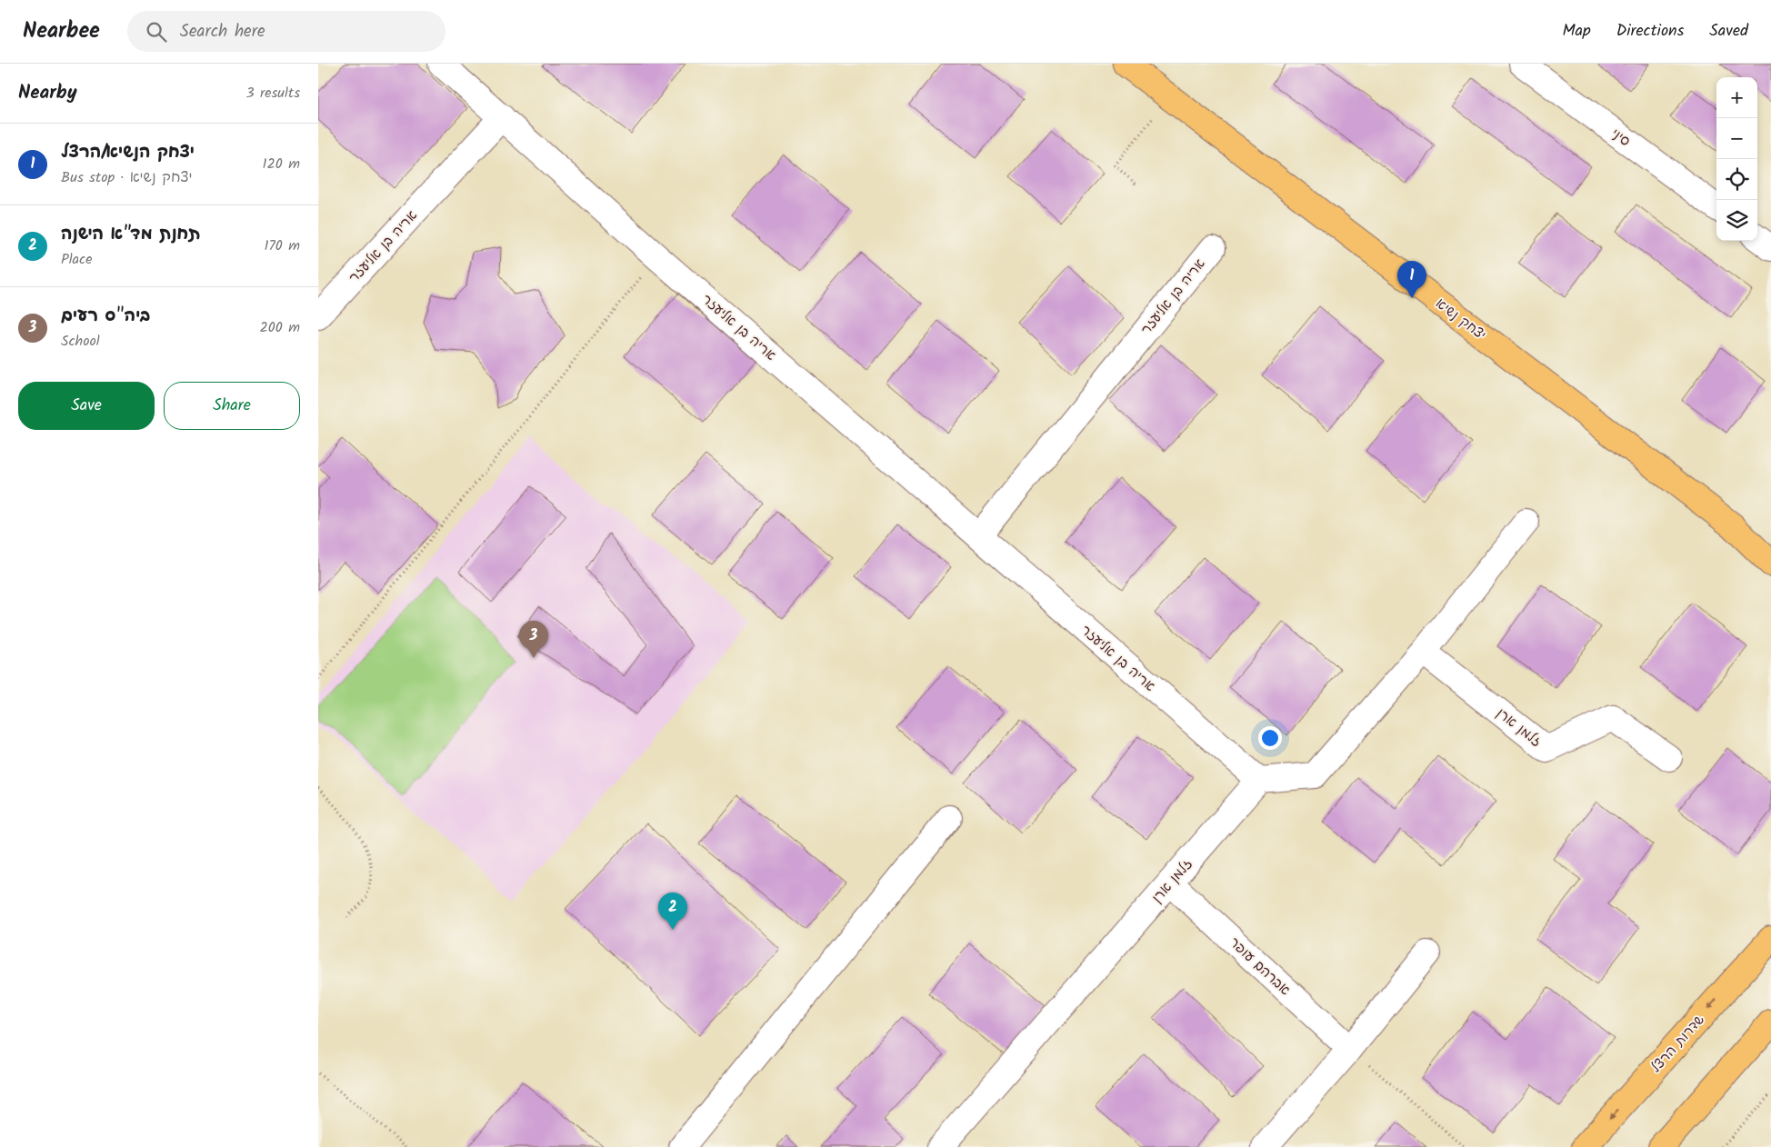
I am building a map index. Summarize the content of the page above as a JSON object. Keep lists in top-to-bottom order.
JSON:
{
  "streets": {
    "main road": ["יצחק נשיא", "שדרות הרצל"],
    "street": [
      "סיני",
      "אריה בן אליעזר",
      "זלמן ארן",
      "אברהם עופר"
    ]
  },
  "crossings": [
    ["אריה בן אליעזר", "זלמן ארן"],
    ["זלמן ארן", "אברהם עופר"]
  ],
  "page": {
    "header": "Nearbee",
    "search": "Search here",
    "nav": ["Map", "Directions", "Saved"],
    "heading": ["Nearby", "3 results"],
    "map_buttons": ["+", "−"],
    "list": [
      {
        "mark": "1",
        "name": "יצחק הנשיא/הרצל",
        "note": "Bus stop · יצחק נשיא",
        "value": "120 m"
      },
      {
        "mark": "2",
        "name": "תחנת מד''א הישנה",
        "note": "Place",
        "value": "170 m"
      },
      {
        "mark": "3",
        "name": "ביה\"ס רעים",
        "note": "School",
        "value": "200 m"
      }
    ],
    "pins": ["1", "3", "2"],
    "buttons": ["Save", "Share"]
  }
}
